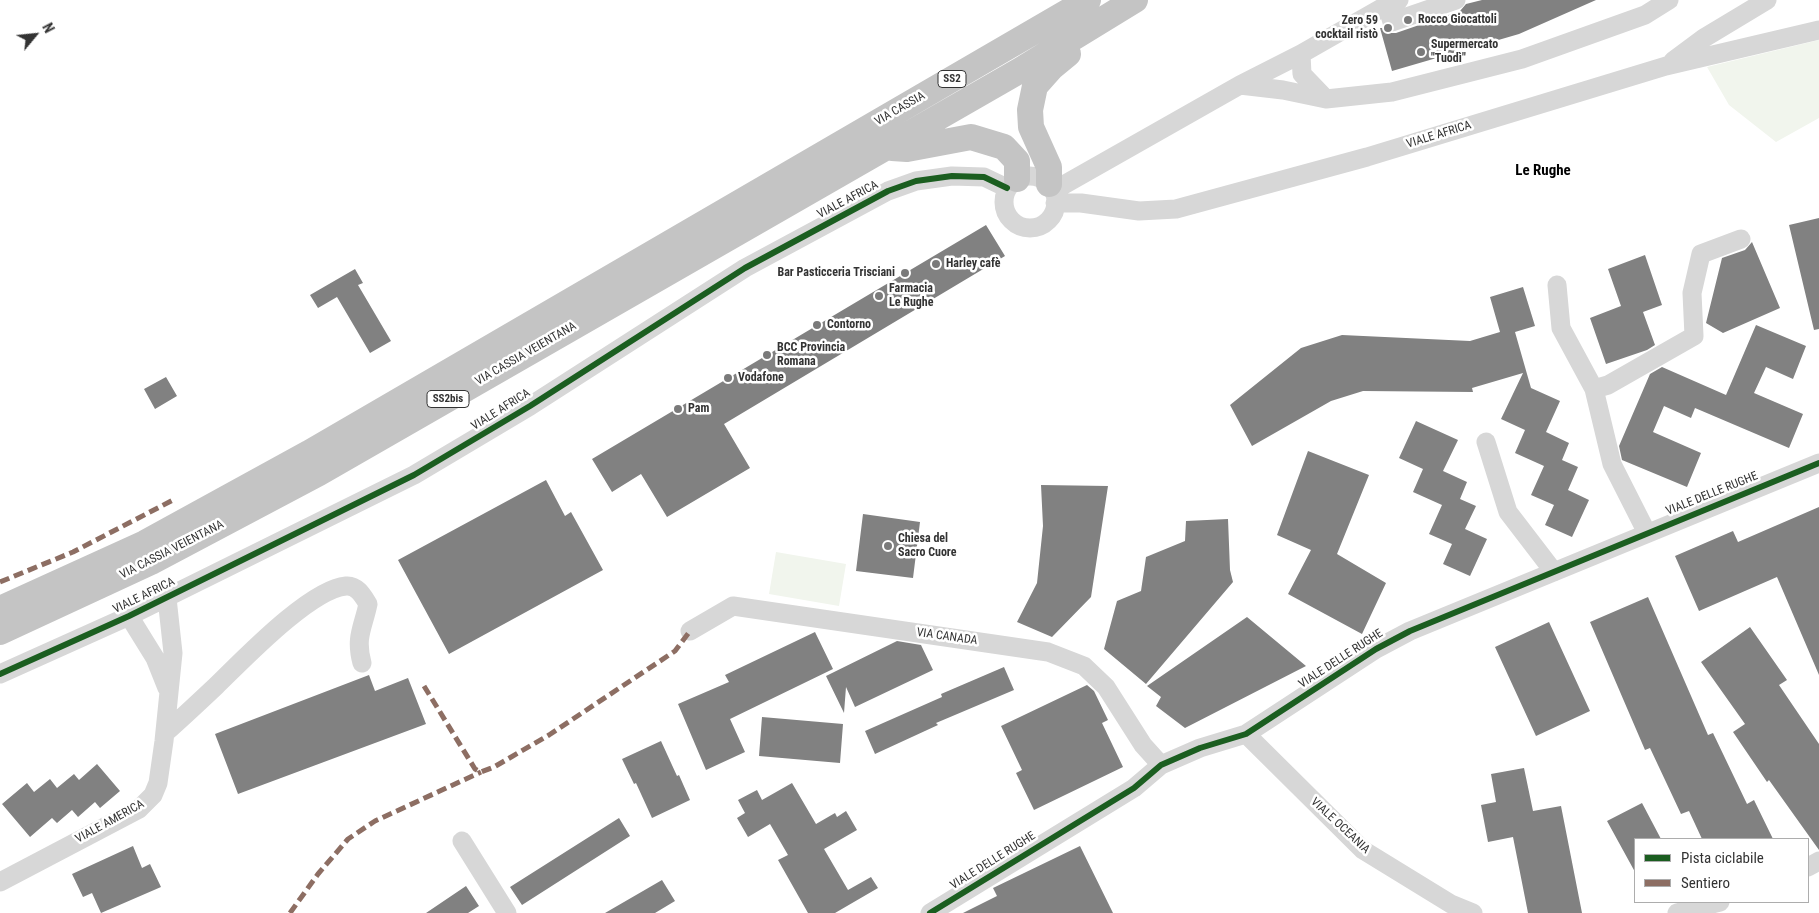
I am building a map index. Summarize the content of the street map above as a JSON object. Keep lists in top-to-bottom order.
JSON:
{
  "streets": {
    "highway": [
      "SS2",
      "VIA CASSIA",
      "VIA CASSIA VEIENTANA",
      "SS2bis"
    ],
    "street": [
      "VIALE AFRICA",
      "VIALE DELLE RUGHE",
      "VIA CANADA",
      "VIALE AMERICA",
      "VIALE OCEANIA"
    ]
  },
  "crossings": [
    ["VIA CASSIA", "VIA CASSIA VEIENTANA"],
    ["VIALE AFRICA", "VIALE AMERICA"],
    ["VIALE DELLE RUGHE", "VIA CANADA"],
    ["VIALE DELLE RUGHE", "VIALE OCEANIA"]
  ],
  "districts": ["Le Rughe"],
  "places": [
    "Rocco Giocattoli",
    "Zero 59 cocktail ristò",
    "Supermercato \"Tuodì\"",
    "Harley cafè",
    "Bar Pasticceria Trisciani",
    "Farmacia Le Rughe",
    "Contorno",
    "BCC Provincia Romana",
    "Vodafone",
    "Pam",
    "Chiesa del Sacro Cuore"
  ],
  "legend": ["Pista ciclabile", "Sentiero"],
  "north": "top right"
}
